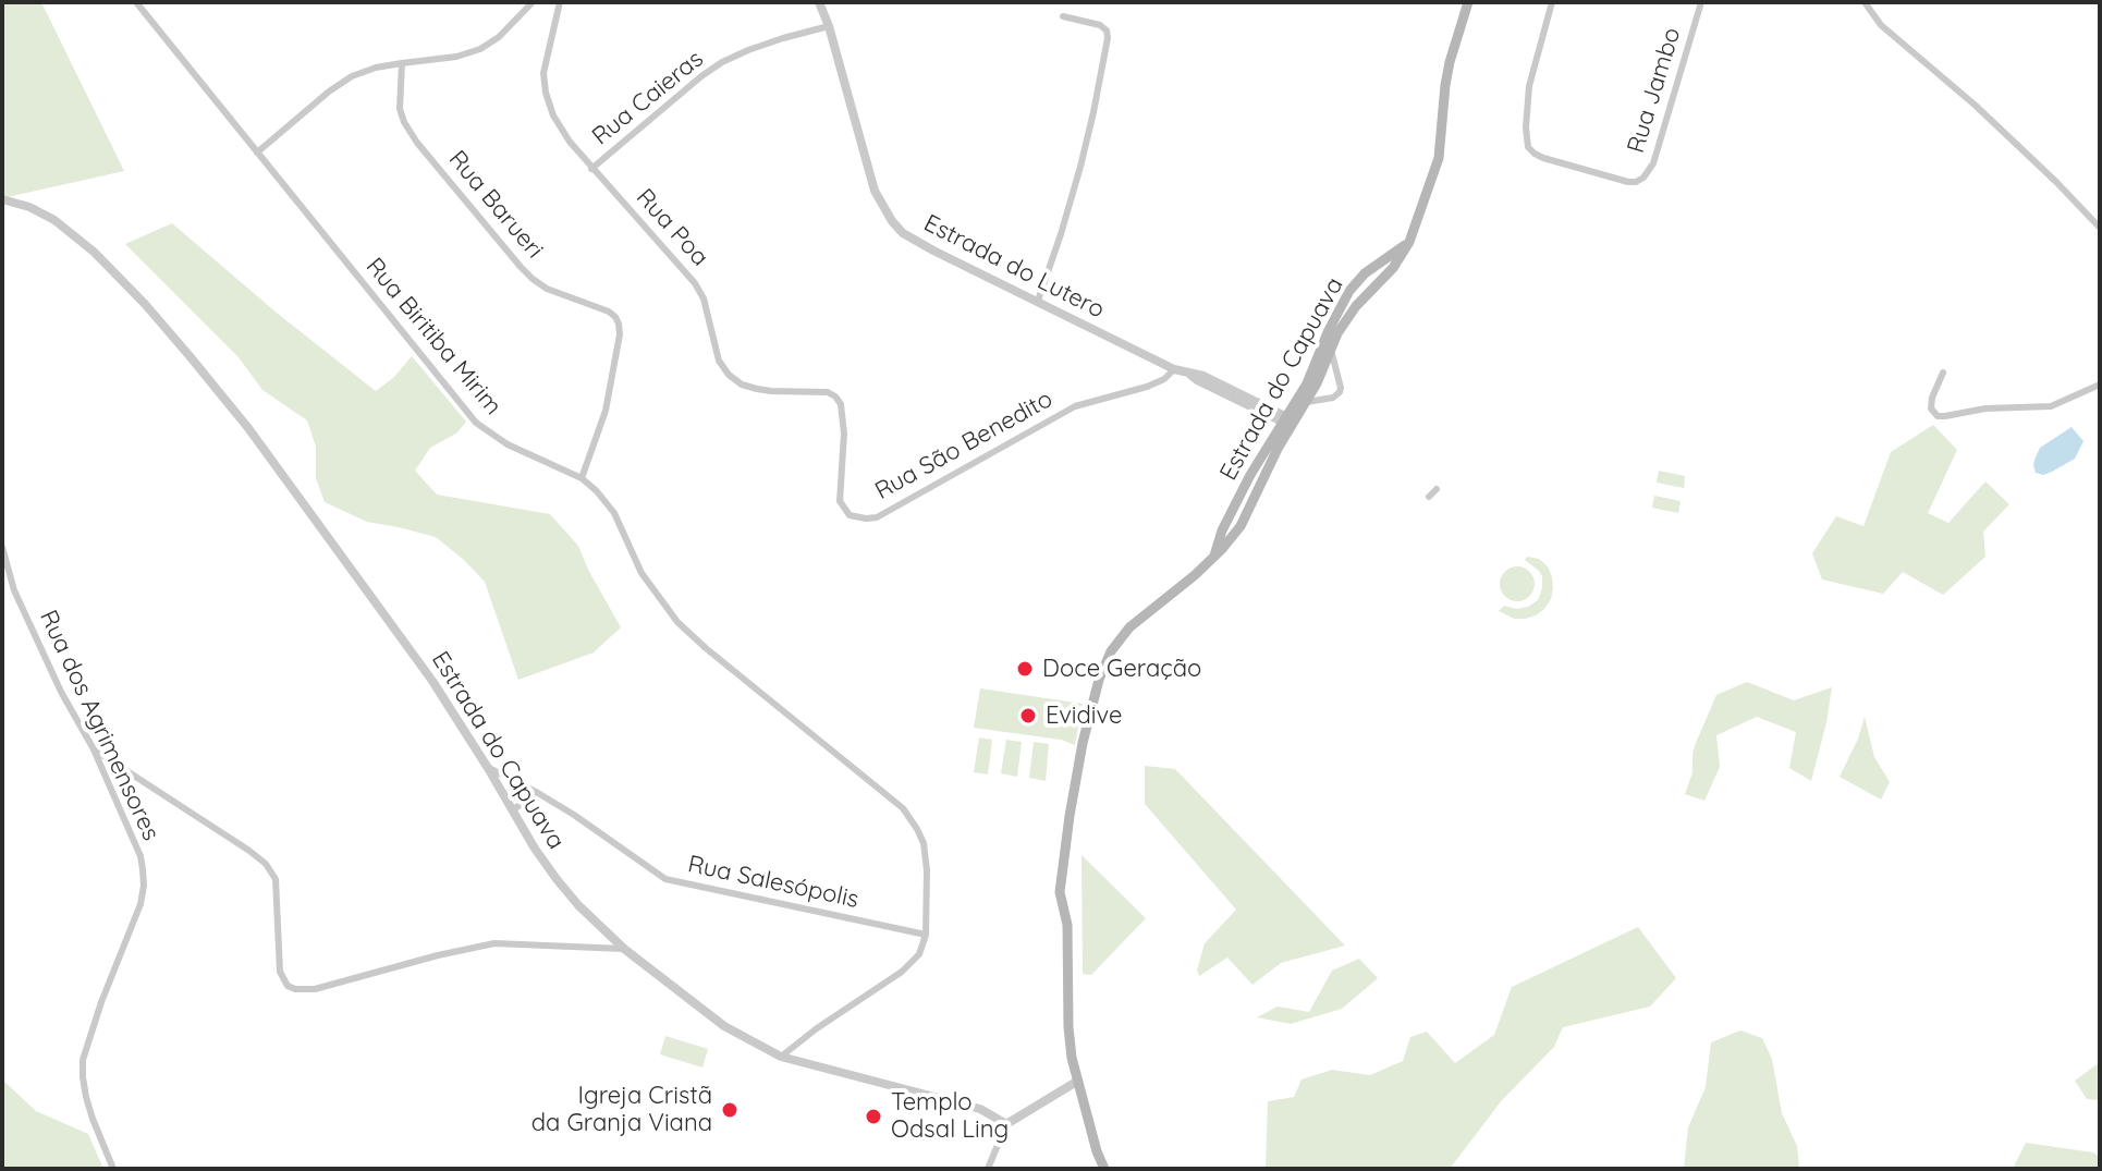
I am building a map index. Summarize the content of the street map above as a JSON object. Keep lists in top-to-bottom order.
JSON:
{
  "streets": {
    "main road": ["Estrada do Capuava"],
    "street": [
      "Rua Jambo",
      "Rua Caieras",
      "Rua Barueri",
      "Rua Poa",
      "Estrada do Lutero",
      "Rua Biritiba Mirim",
      "Rua São Benedito",
      "Rua dos Agrimensores",
      "Rua Salesópolis"
    ]
  },
  "crossings": [
    ["Rua Caieras", "Rua Poa"],
    ["Rua Caieras", "Estrada do Lutero"],
    ["Rua Barueri", "Rua Biritiba Mirim"],
    ["Rua Poa", "Rua São Benedito"],
    ["Estrada do Lutero", "Estrada do Capuava"],
    ["Estrada do Lutero", "Rua São Benedito"],
    ["Rua Biritiba Mirim", "Rua Salesópolis"],
    ["Estrada do Capuava", "Rua Salesópolis"]
  ],
  "places": [
    "Doce Geração",
    "Evidive",
    "Igreja Cristã da Granja Viana",
    "Templo Odsal Ling"
  ]
}
